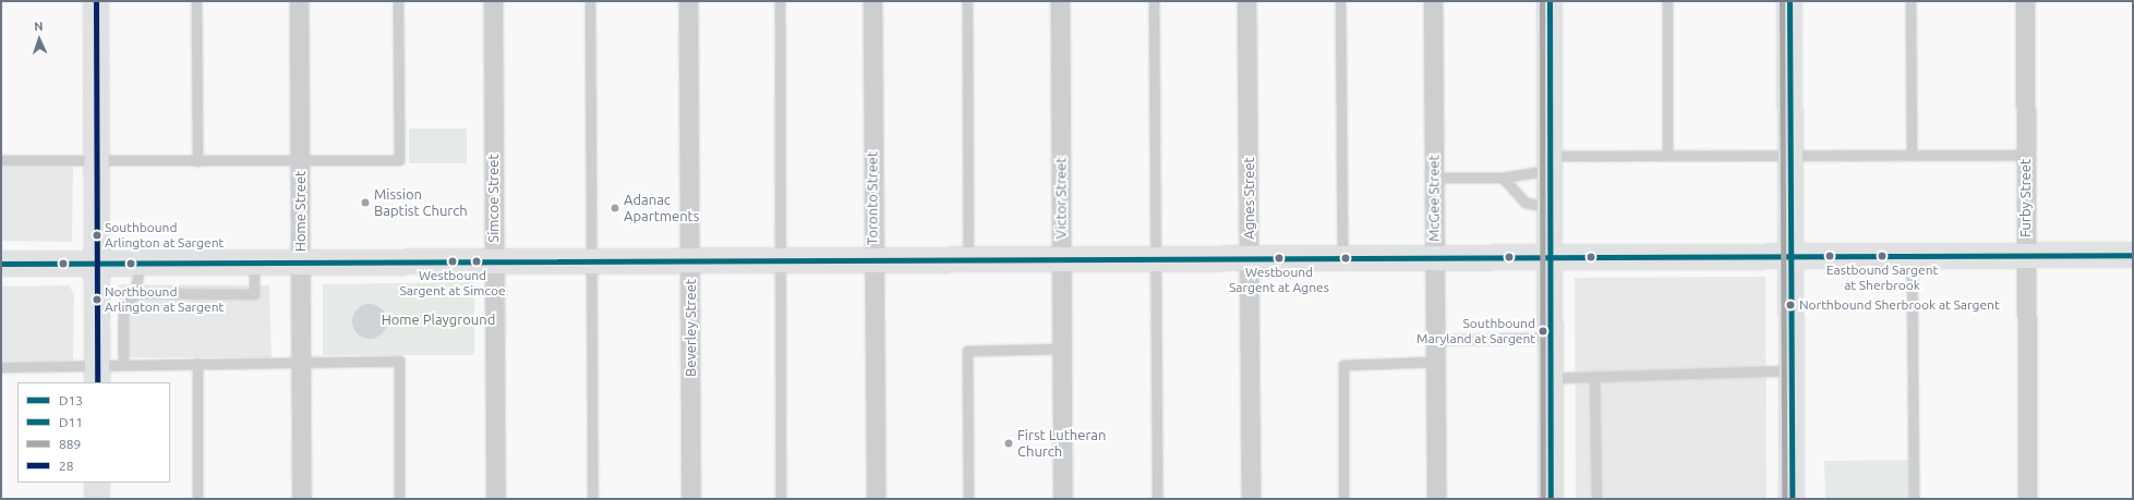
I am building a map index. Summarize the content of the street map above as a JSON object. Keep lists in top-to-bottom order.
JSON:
{
  "streets": {
    "street": [
      "Simcoe Street",
      "Toronto Street",
      "Victor Street",
      "Agnes Street",
      "McGee Street",
      "Furby Street",
      "Home Street",
      "Beverley Street"
    ]
  },
  "parks": ["Home Playground"],
  "places": [
    "Mission Baptist Church",
    "Adanac Apartments",
    "Southbound Arlington at Sargent",
    "Eastbound Sargent at Sherbrook",
    "Westbound Sargent at Agnes",
    "Westbound Sargent at Simcoe",
    "Northbound Arlington at Sargent",
    "Northbound Sherbrook at Sargent",
    "Southbound Maryland at Sargent",
    "First Lutheran Church"
  ],
  "lines": [
    "transit line D11",
    "transit line 889",
    "transit line 28",
    "transit line D13"
  ],
  "legend": [
    "D13",
    "D11",
    "889",
    "28"
  ],
  "north": "top"
}
